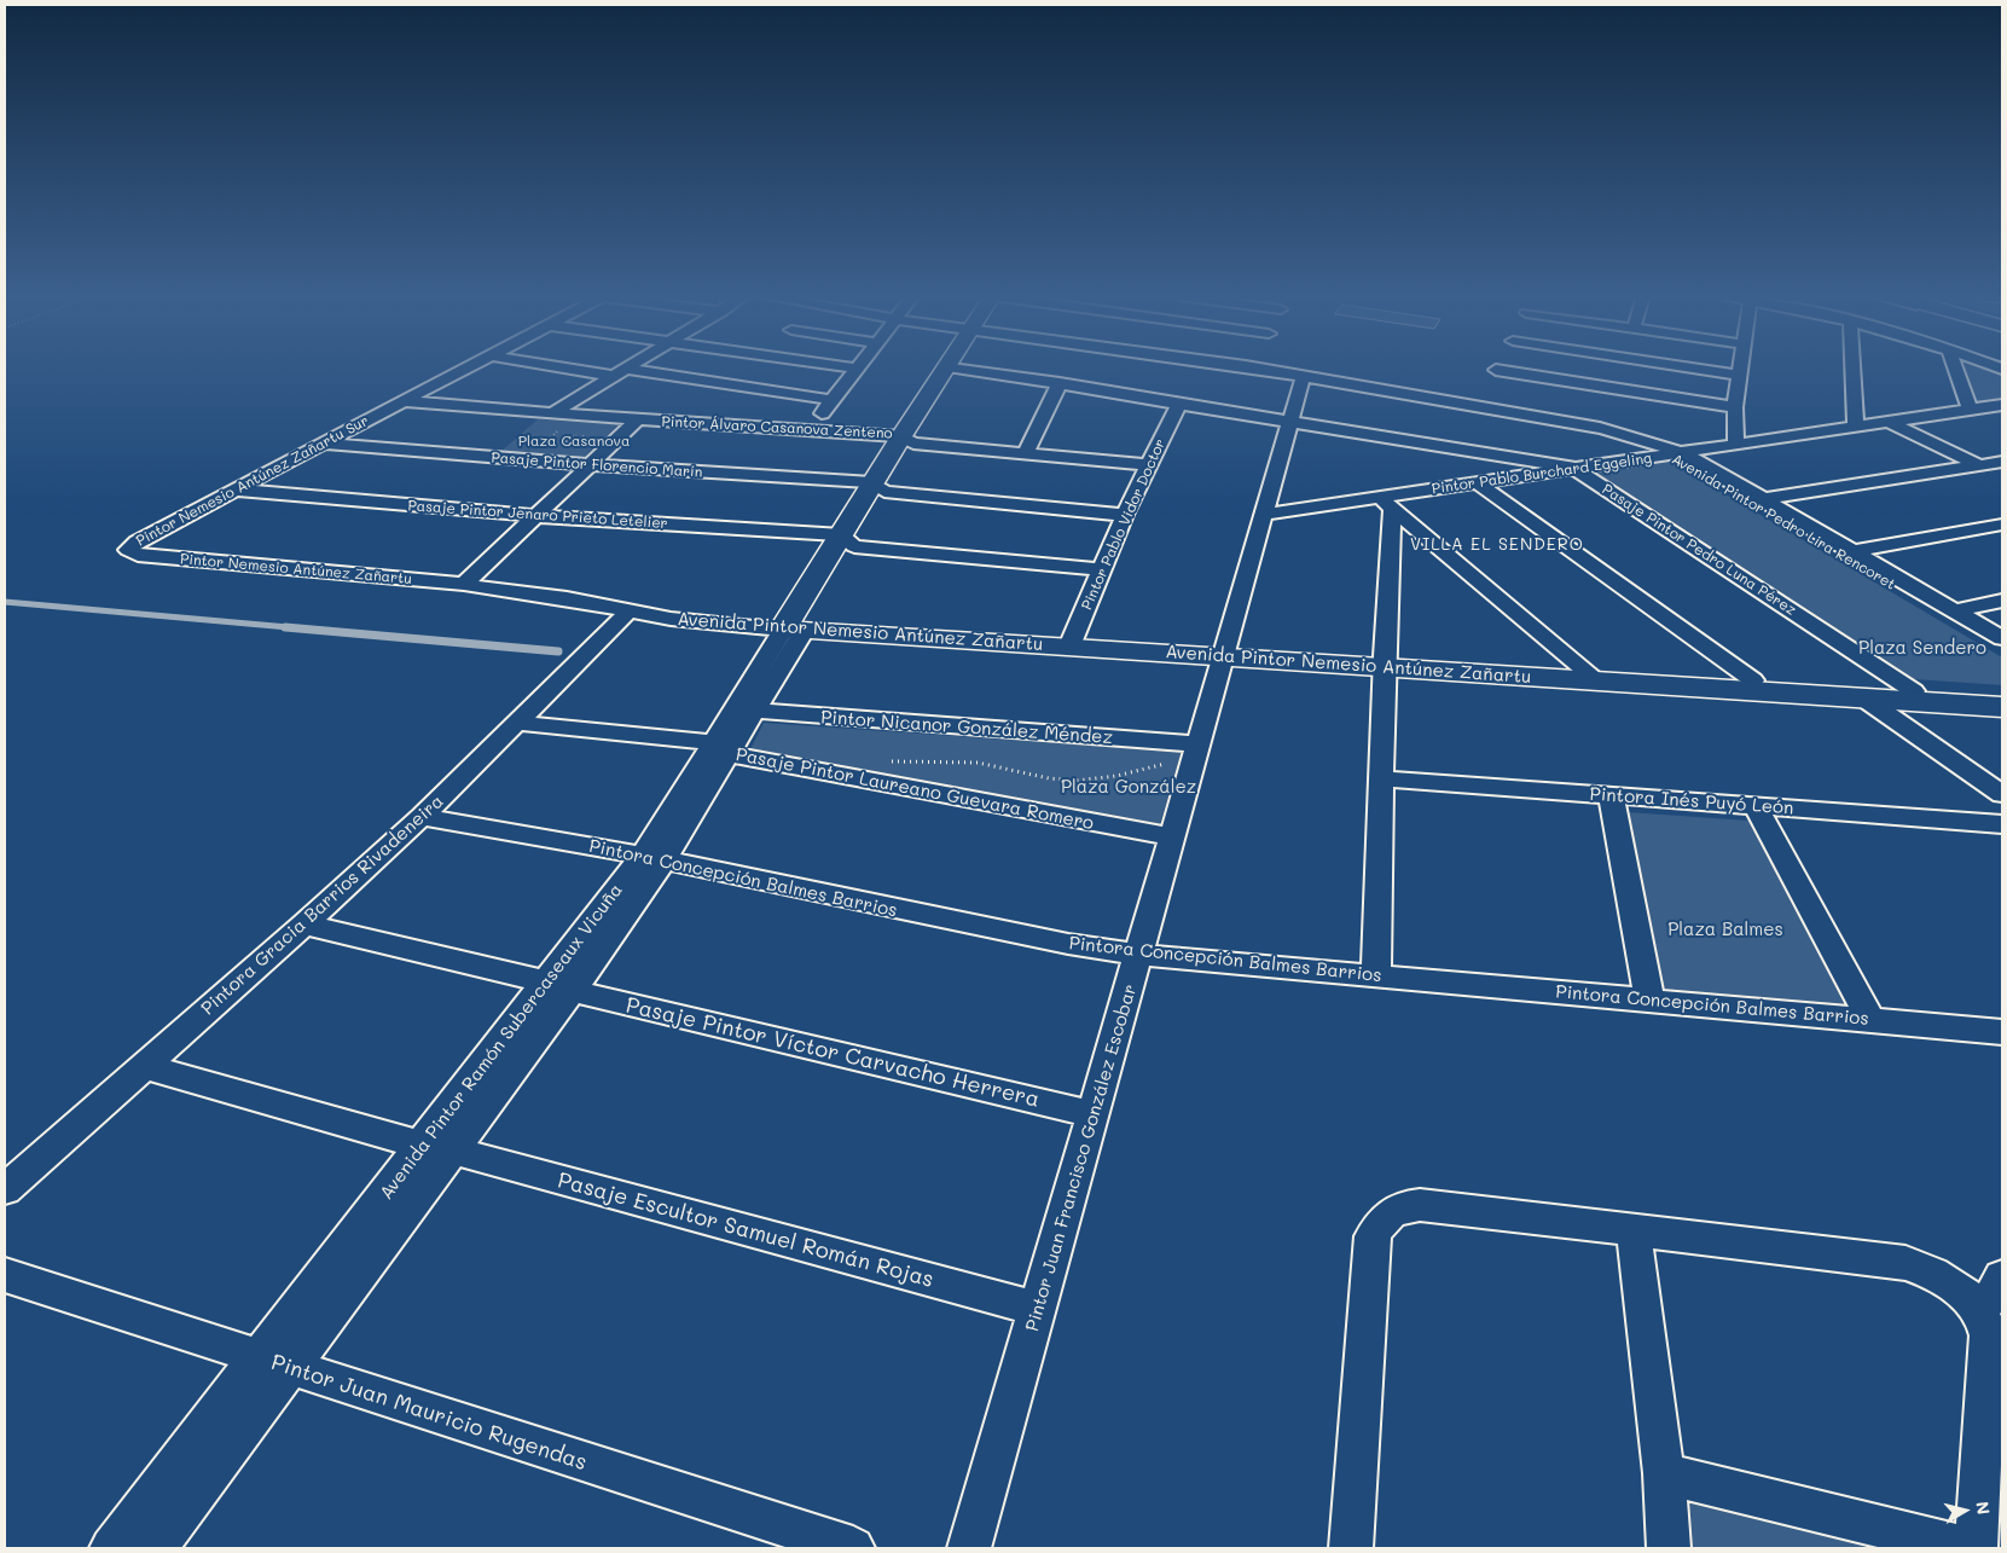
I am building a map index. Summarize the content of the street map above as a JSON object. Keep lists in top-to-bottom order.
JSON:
{
  "streets": {
    "street": [
      "Pintor Álvaro Casanova Zenteno",
      "Pasaje Pintor Florencio Marín",
      "Pintor Pablo Burchard Eggeling",
      "Pintor Nemesio Antúnez Zañartu Sur",
      "Pasaje Pintor Jenaro Prieto Letelier",
      "Avenida Pintor Pedro Lira Rencoret",
      "Pintor Pablo Vidor Doctor",
      "Pasaje Pintor Pedro Luna Pérez",
      "Pintor Nemesio Antúnez Zañartu",
      "Avenida Pintor Nemesio Antúnez Zañartu",
      "Pintor Nicanor González Méndez",
      "Pasaje Pintor Laureano Guevara Romero",
      "Pintora Inés Puyó León",
      "Pintora Concepción Balmes Barrios",
      "Pintora Gracia Barrios Rivadeneira",
      "Avenida Pintor Ramón Subercaseaux Vicuña",
      "Pasaje Pintor Víctor Carvacho Herrera",
      "Pintor Juan Francisco González Escobar",
      "Pasaje Escultor Samuel Román Rojas",
      "Pintor Juan Mauricio Rugendas"
    ]
  },
  "crossings": [
    ["Pintor Álvaro Casanova Zenteno", "Pintor Nemesio Antúnez Zañartu Sur"],
    ["Pintor Álvaro Casanova Zenteno", "Pintor Pablo Vidor Doctor"],
    ["Pintor Álvaro Casanova Zenteno", "Avenida Pintor Ramón Subercaseaux Vicuña"],
    ["Pasaje Pintor Florencio Marín", "Pintor Nemesio Antúnez Zañartu Sur"],
    ["Pasaje Pintor Florencio Marín", "Pintor Pablo Vidor Doctor"],
    ["Pasaje Pintor Florencio Marín", "Avenida Pintor Ramón Subercaseaux Vicuña"],
    ["Pintor Pablo Burchard Eggeling", "Avenida Pintor Pedro Lira Rencoret"],
    ["Pintor Pablo Burchard Eggeling", "Pasaje Pintor Pedro Luna Pérez"],
    ["Pintor Pablo Burchard Eggeling", "Pintor Juan Francisco González Escobar"],
    ["Pintor Nemesio Antúnez Zañartu Sur", "Pasaje Pintor Jenaro Prieto Letelier"],
    ["Pintor Nemesio Antúnez Zañartu Sur", "Pintor Nemesio Antúnez Zañartu"],
    ["Pasaje Pintor Jenaro Prieto Letelier", "Pintor Pablo Vidor Doctor"],
    ["Pasaje Pintor Jenaro Prieto Letelier", "Avenida Pintor Ramón Subercaseaux Vicuña"],
    ["Avenida Pintor Pedro Lira Rencoret", "Pintor Juan Francisco González Escobar"],
    ["Pintor Pablo Vidor Doctor", "Pasaje Pintor Pedro Luna Pérez"],
    ["Pintor Pablo Vidor Doctor", "Avenida Pintor Nemesio Antúnez Zañartu"],
    ["Pasaje Pintor Pedro Luna Pérez", "Avenida Pintor Nemesio Antúnez Zañartu"],
    ["Pasaje Pintor Pedro Luna Pérez", "Pintor Juan Francisco González Escobar"],
    ["Pintor Nemesio Antúnez Zañartu", "Avenida Pintor Nemesio Antúnez Zañartu"],
    ["Avenida Pintor Nemesio Antúnez Zañartu", "Pintora Gracia Barrios Rivadeneira"],
    ["Avenida Pintor Nemesio Antúnez Zañartu", "Avenida Pintor Ramón Subercaseaux Vicuña"],
    ["Avenida Pintor Nemesio Antúnez Zañartu", "Pintor Juan Francisco González Escobar"],
    ["Pintor Nicanor González Méndez", "Avenida Pintor Ramón Subercaseaux Vicuña"],
    ["Pintor Nicanor González Méndez", "Pintor Juan Francisco González Escobar"],
    ["Pasaje Pintor Laureano Guevara Romero", "Pintora Gracia Barrios Rivadeneira"],
    ["Pasaje Pintor Laureano Guevara Romero", "Avenida Pintor Ramón Subercaseaux Vicuña"],
    ["Pasaje Pintor Laureano Guevara Romero", "Pintor Juan Francisco González Escobar"],
    ["Pintora Concepción Balmes Barrios", "Pintora Gracia Barrios Rivadeneira"],
    ["Pintora Concepción Balmes Barrios", "Avenida Pintor Ramón Subercaseaux Vicuña"],
    ["Pintora Concepción Balmes Barrios", "Pintor Juan Francisco González Escobar"],
    ["Pintora Gracia Barrios Rivadeneira", "Pasaje Pintor Víctor Carvacho Herrera"],
    ["Pintora Gracia Barrios Rivadeneira", "Pasaje Escultor Samuel Román Rojas"],
    ["Avenida Pintor Ramón Subercaseaux Vicuña", "Pasaje Pintor Víctor Carvacho Herrera"],
    ["Avenida Pintor Ramón Subercaseaux Vicuña", "Pasaje Escultor Samuel Román Rojas"],
    ["Avenida Pintor Ramón Subercaseaux Vicuña", "Pintor Juan Mauricio Rugendas"],
    ["Pasaje Pintor Víctor Carvacho Herrera", "Pintor Juan Francisco González Escobar"],
    ["Pintor Juan Francisco González Escobar", "Pasaje Escultor Samuel Román Rojas"]
  ],
  "districts": ["VILLA EL SENDERO"],
  "parks": [
    "Plaza Casanova",
    "Plaza Sendero",
    "Plaza González",
    "Plaza Balmes"
  ],
  "north": "right"
}
